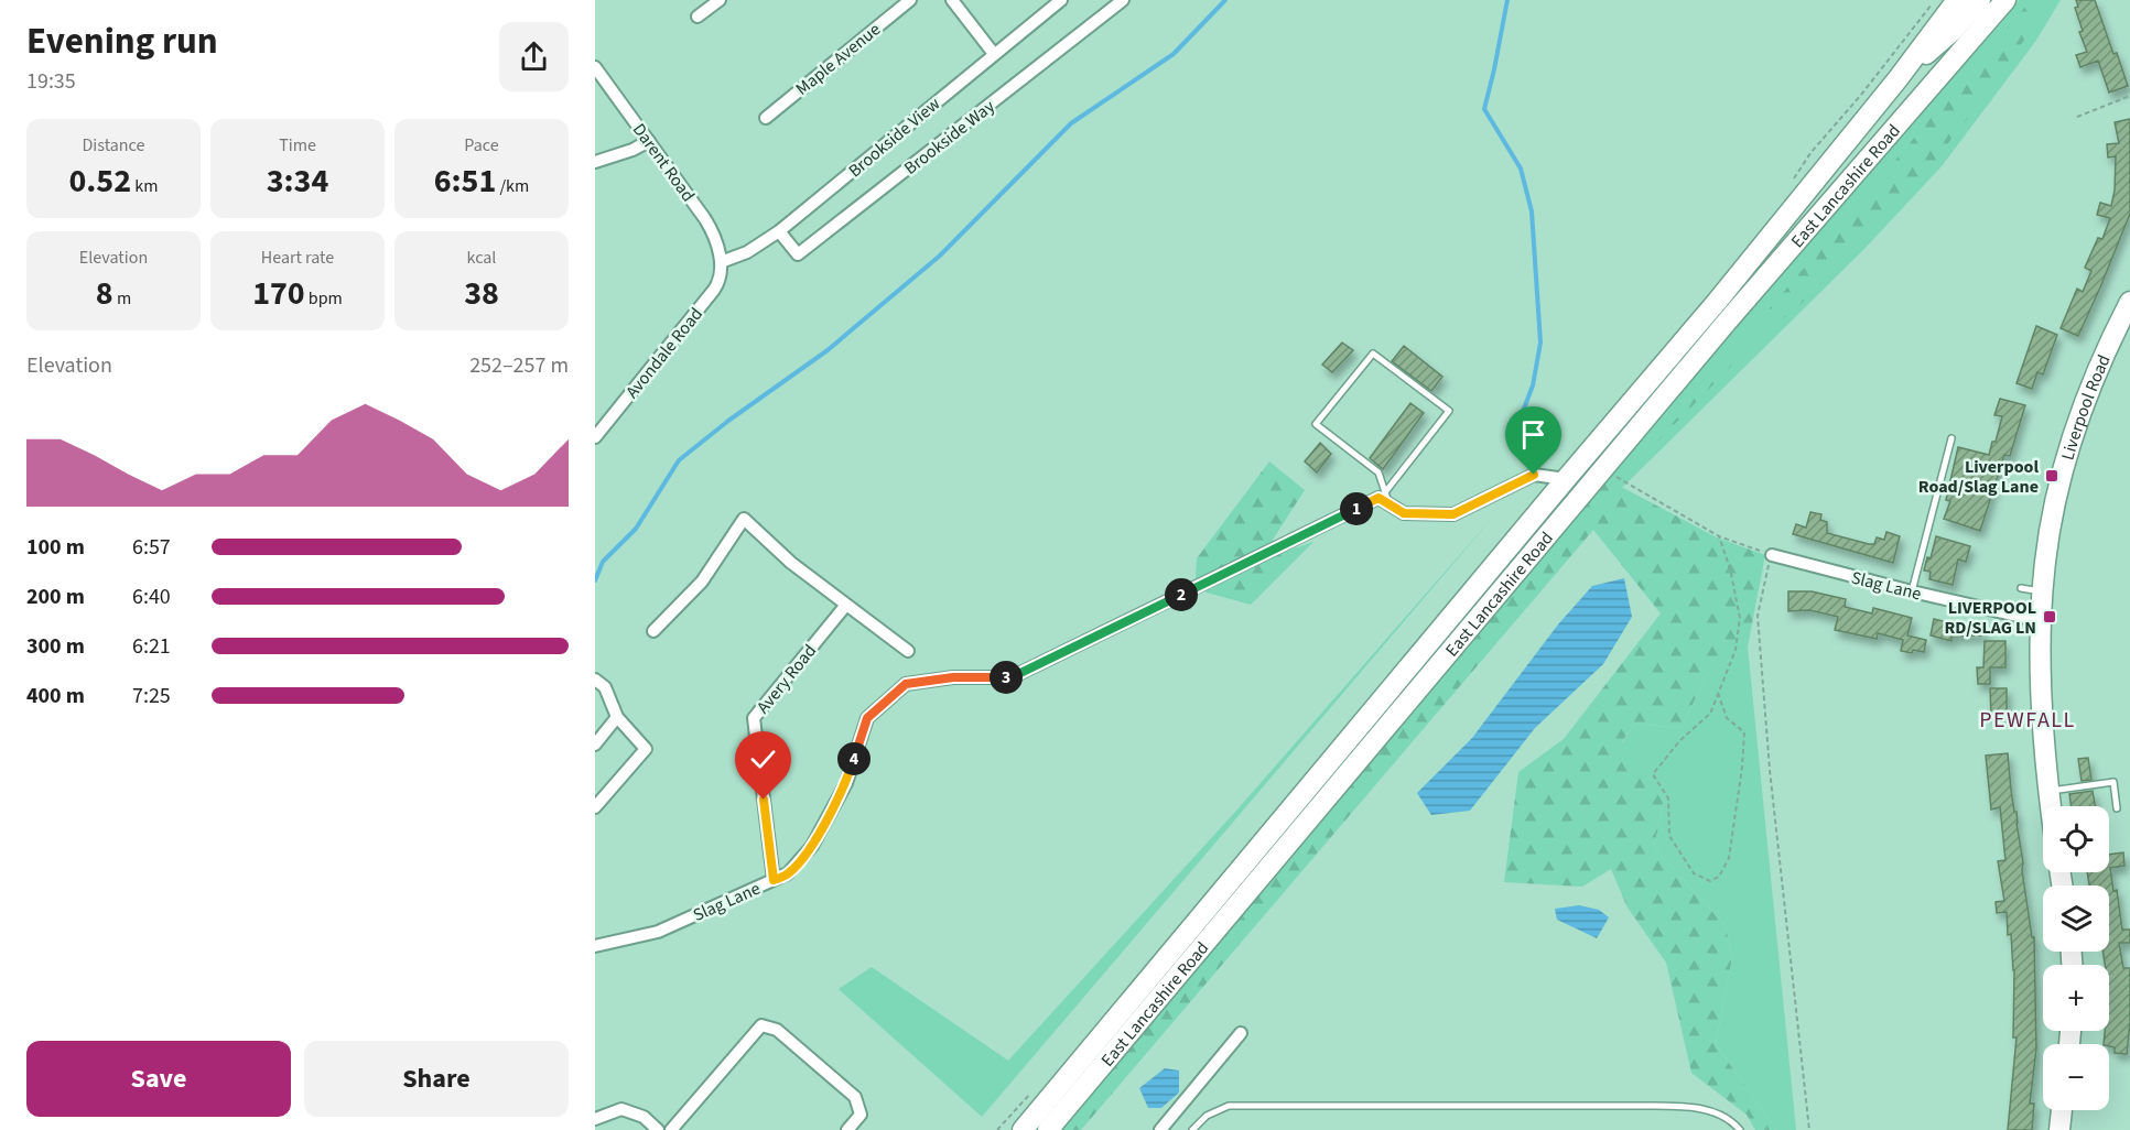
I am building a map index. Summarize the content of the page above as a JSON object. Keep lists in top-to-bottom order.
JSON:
{
  "streets": {
    "highway": ["East Lancashire Road", "Liverpool Road"],
    "street": [
      "Maple Avenue",
      "Brookside View",
      "Brookside Way",
      "Darent Road",
      "Avondale Road",
      "Slag Lane",
      "Avery Road"
    ]
  },
  "crossings": [
    ["Brookside View", "Brookside Way"],
    ["Brookside View", "Darent Road"],
    ["Brookside View", "Avondale Road"],
    ["Darent Road", "Avondale Road"],
    ["East Lancashire Road", "Slag Lane"],
    ["Liverpool Road", "Slag Lane"],
    ["Slag Lane", "Avery Road"]
  ],
  "districts": ["PEWFALL"],
  "places": {
    "transit": ["Liverpool Road/Slag Lane", "LIVERPOOL RD/SLAG LN"]
  },
  "page": {
    "heading": ["Evening run", "19:35"],
    "stats": [
      ["Distance", "0.52 km"],
      ["Time", "3:34"],
      ["Pace", "6:51 /km"],
      ["Elevation", "8 m"],
      ["Heart rate", "170 bpm"],
      ["kcal", "38"]
    ],
    "chart": ["Elevation", "252–257 m"],
    "pins": [
      "1",
      "2",
      "3",
      "4"
    ],
    "list": [
      {
        "name": "100 m",
        "note": "6:57"
      },
      {
        "name": "200 m",
        "note": "6:40"
      },
      {
        "name": "300 m",
        "note": "6:21"
      },
      {
        "name": "400 m",
        "note": "7:25"
      }
    ],
    "map_buttons": ["+", "−"],
    "buttons": ["Save", "Share"]
  }
}
